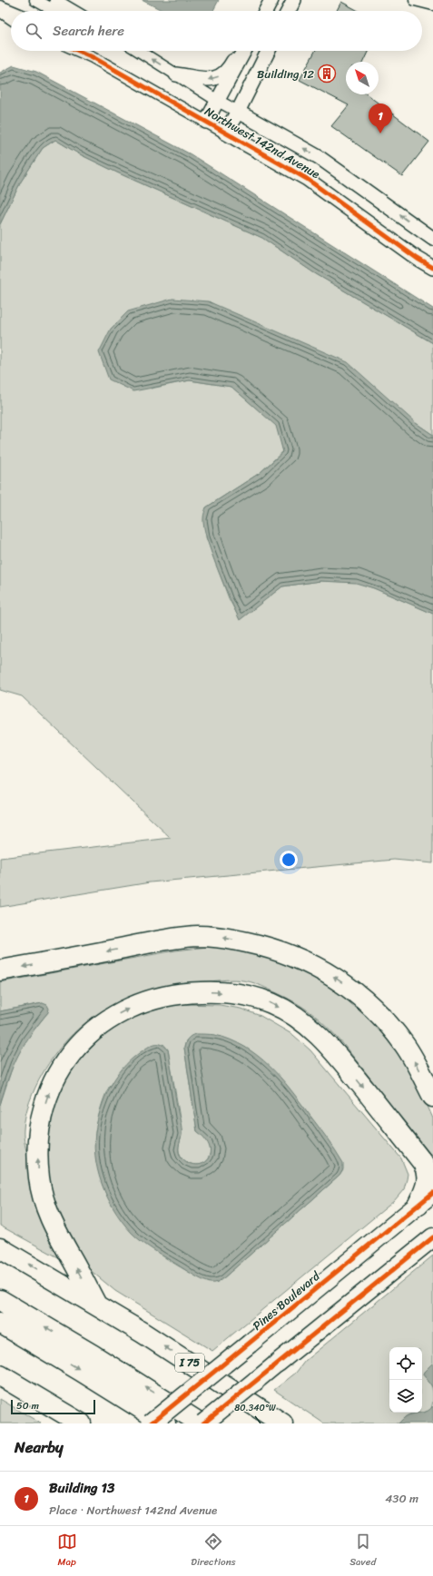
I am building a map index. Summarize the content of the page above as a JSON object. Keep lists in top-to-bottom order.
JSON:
{
  "streets": {
    "highway": ["Pines Boulevard", "I 75"],
    "street": ["Northwest 142nd Avenue"]
  },
  "places": {
    "building": ["Building 12"]
  },
  "scale_bar": "50 m",
  "north": "top left",
  "page": {
    "search": "Search here",
    "pins": "1",
    "scale": "50 m",
    "heading": "Nearby",
    "list": [
      {
        "mark": "1",
        "name": "Building 13",
        "note": "Place · Northwest 142nd Avenue",
        "value": "430 m"
      }
    ],
    "nav": ["Map", "Directions", "Saved"]
  },
  "coordinates": ["80.340°W"]
}
